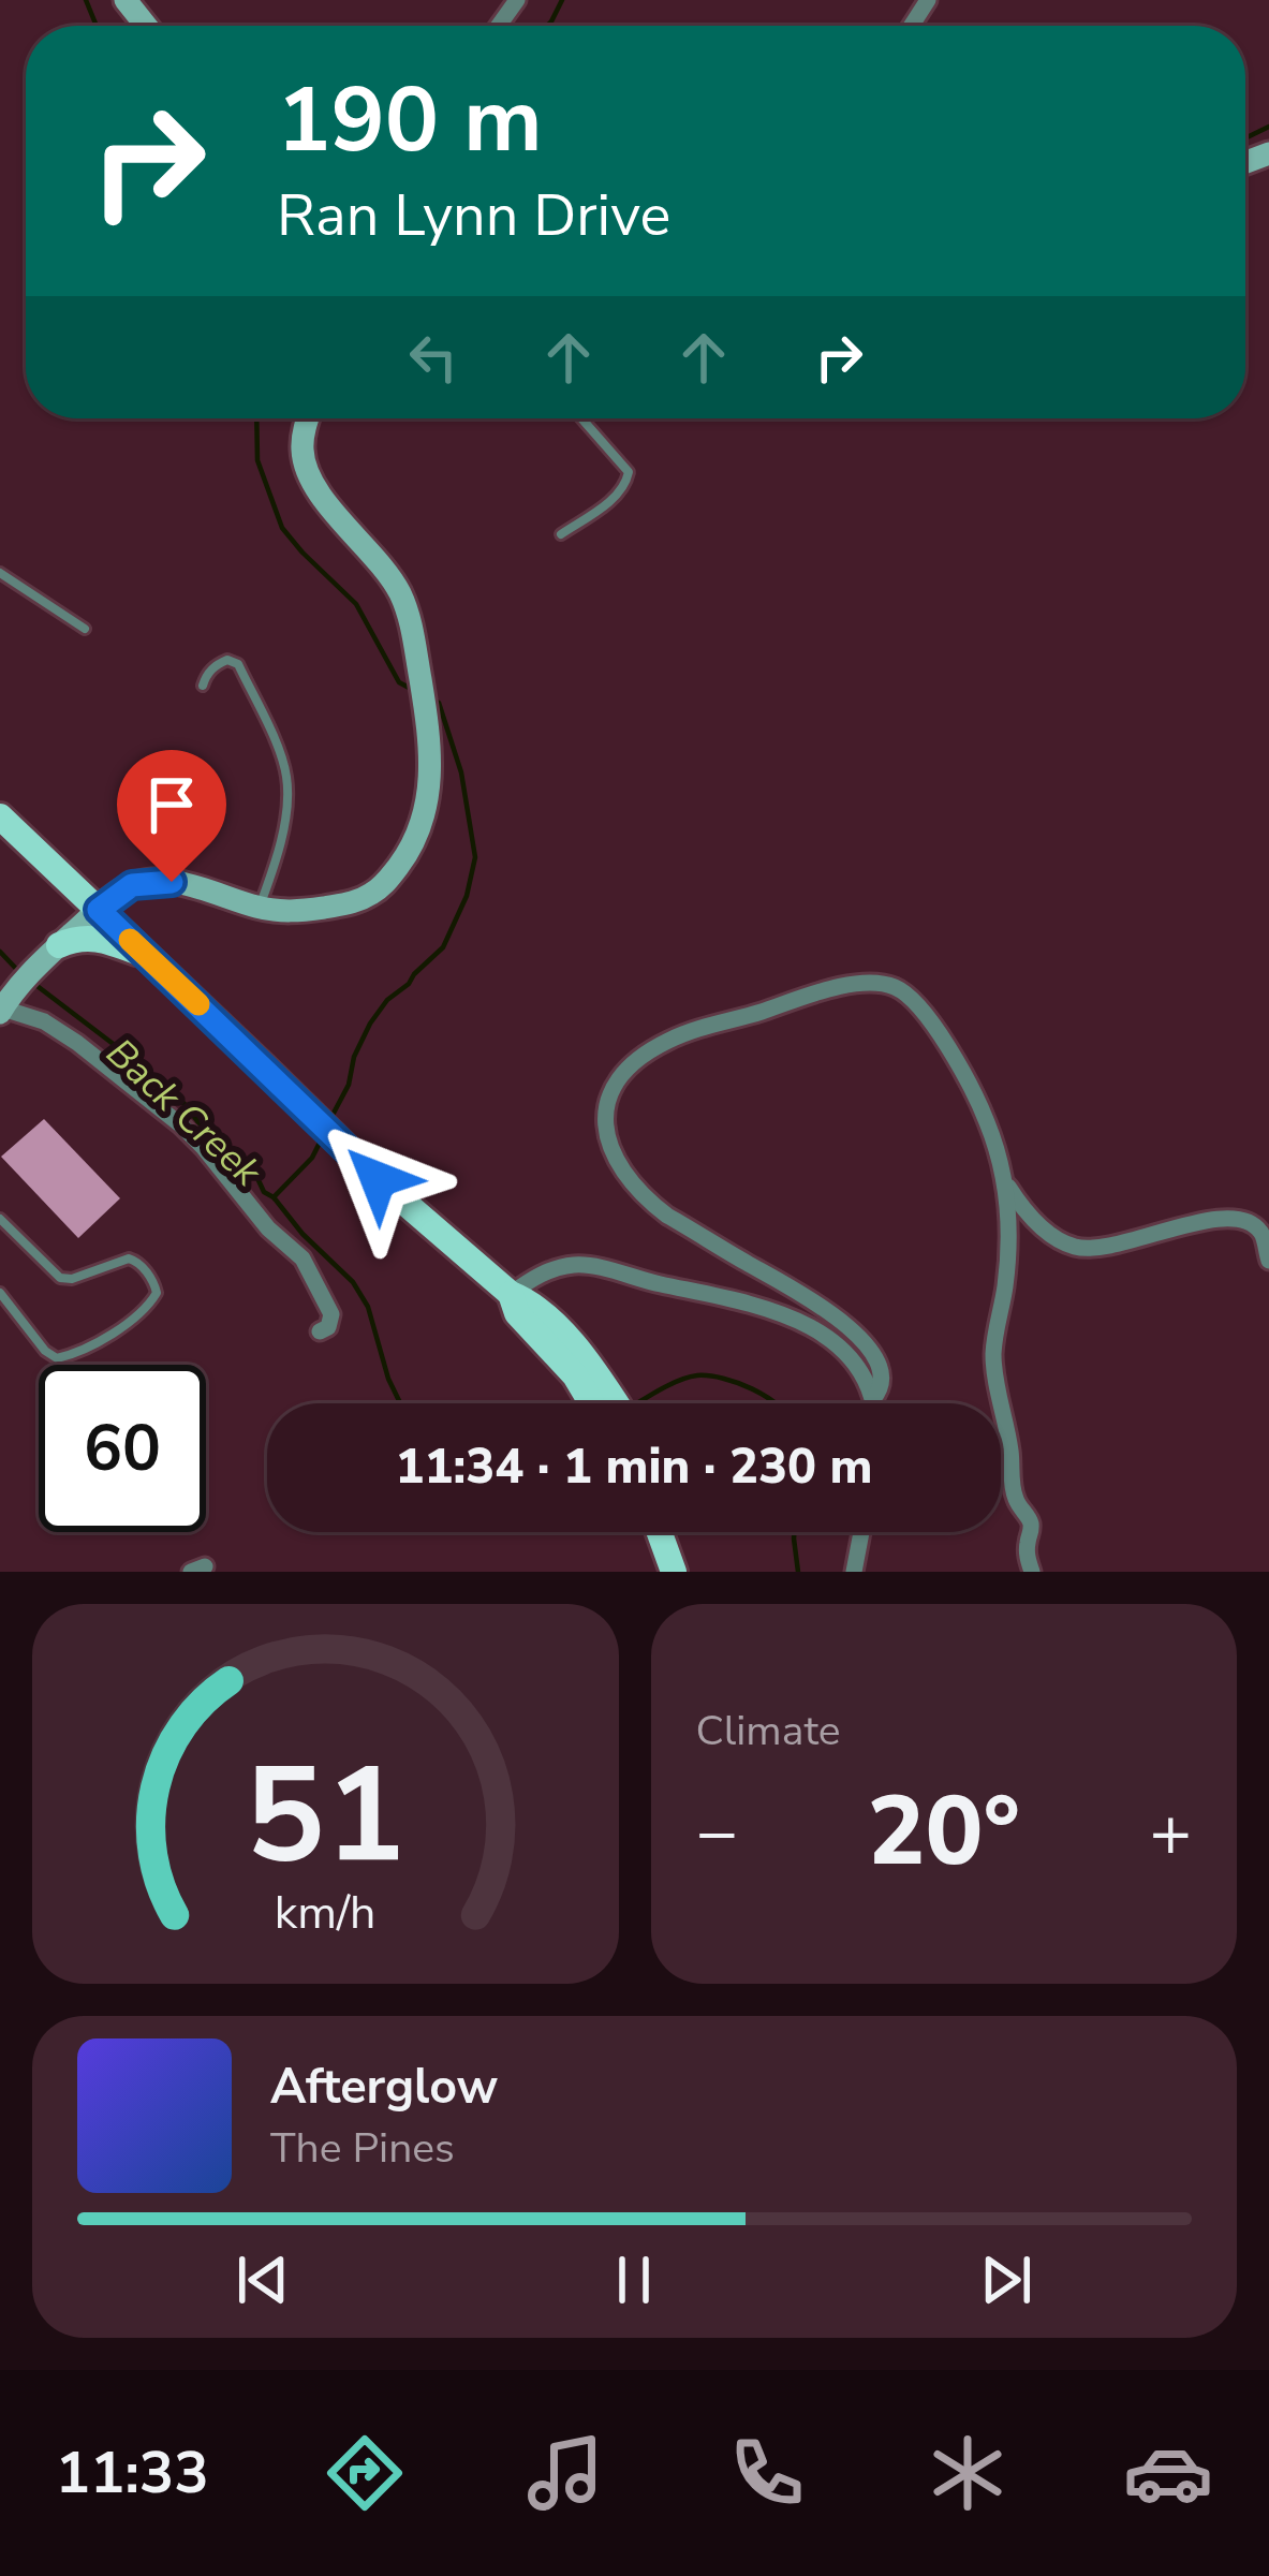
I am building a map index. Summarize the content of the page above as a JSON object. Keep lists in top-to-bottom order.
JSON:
{
  "water": ["Back Creek"],
  "page": {
    "turn": ["190 m", "Ran Lynn Drive"],
    "limit": "60",
    "trip": "11:34 · 1 min · 230 m",
    "tile": "Climate",
    "heat": ["−", "20°", "+"],
    "song": ["Afterglow", "The Pines"],
    "tabs": "11:33",
    "gauge": ["51", "km/h"]
  }
}
